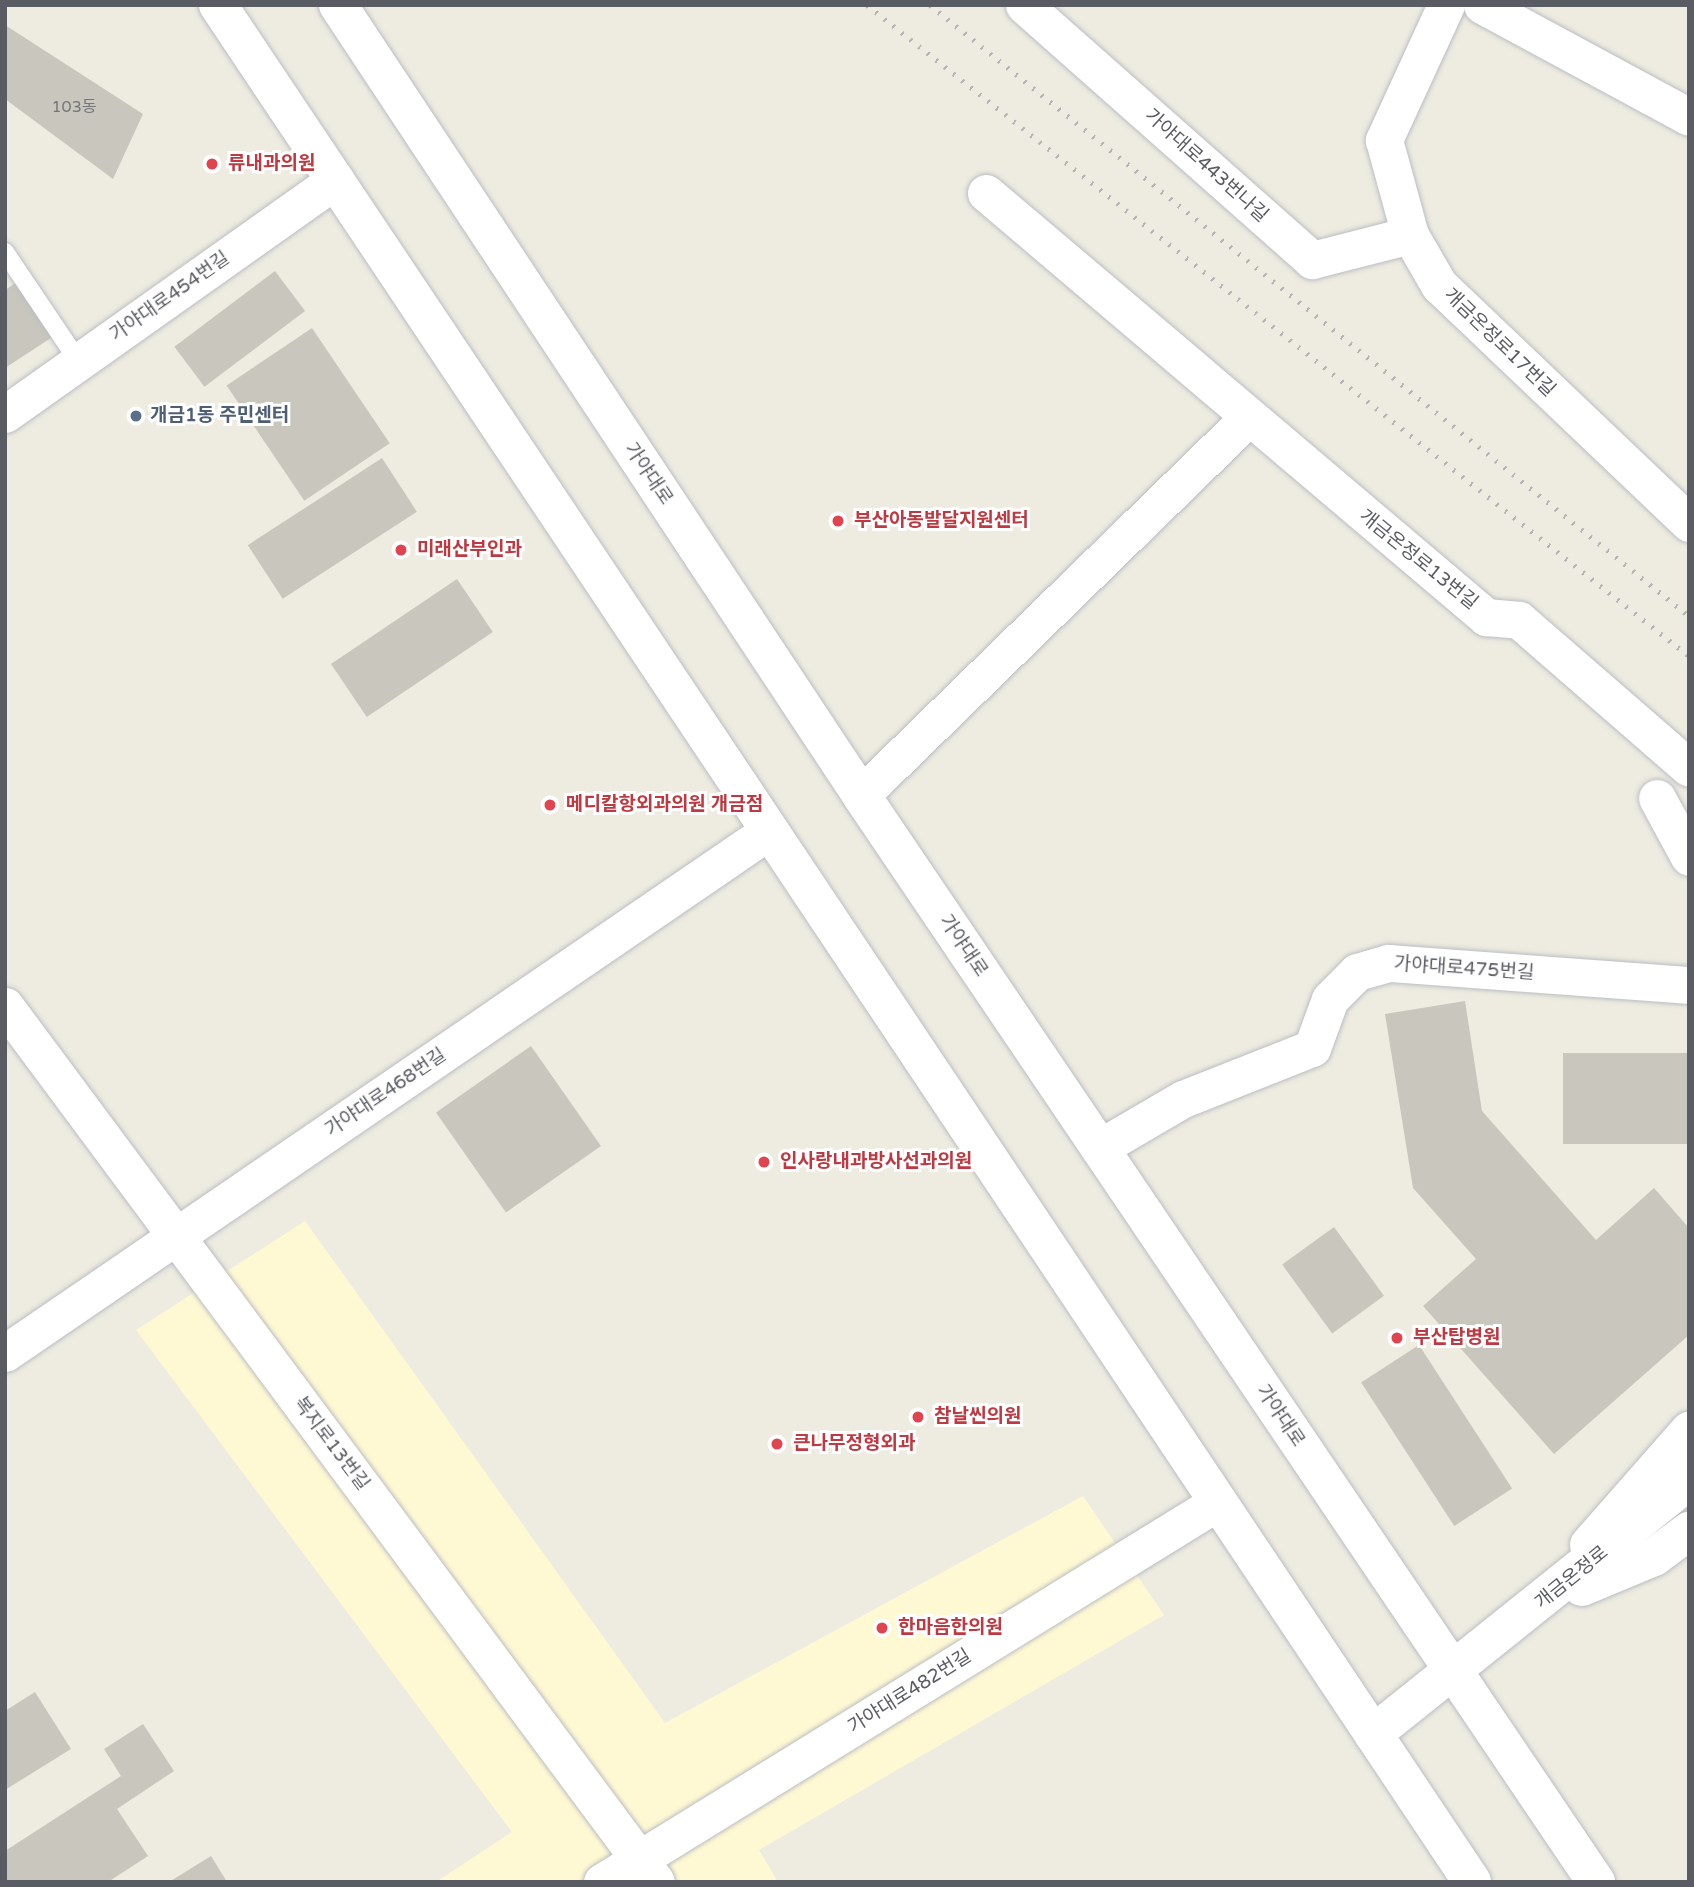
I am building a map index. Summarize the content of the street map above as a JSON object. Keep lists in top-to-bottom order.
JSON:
{
  "streets": {
    "main road": ["가야대로", "개금온정로"],
    "street": [
      "가야대로443번나길",
      "가야대로454번길",
      "개금온정로17번길",
      "개금온정로13번길",
      "가야대로475번길",
      "가야대로468번길",
      "복지로13번길",
      "가야대로482번길"
    ]
  },
  "crossings": [
    ["가야대로443번나길", "개금온정로17번길"],
    ["가야대로", "가야대로475번길"],
    ["가야대로", "개금온정로"],
    ["가야대로468번길", "복지로13번길"],
    ["복지로13번길", "가야대로482번길"]
  ],
  "places": [
    "류내과의원",
    "개금1동 주민센터",
    "부산아동발달지원센터",
    "미래산부인과",
    "메디칼항외과의원 개금점",
    "인사랑내과방사선과의원",
    "부산탑병원",
    "참날씬의원",
    "큰나무정형외과",
    "한마음한의원"
  ],
  "house_numbers": ["103동"]
}
